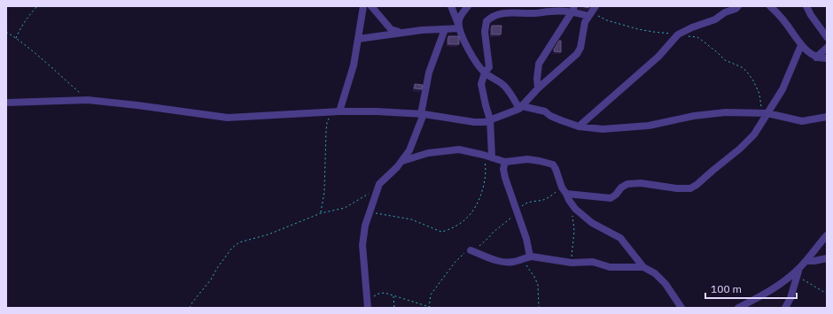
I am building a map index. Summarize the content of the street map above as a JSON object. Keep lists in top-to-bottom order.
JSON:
{
  "scale_bar": "100 m"
}
